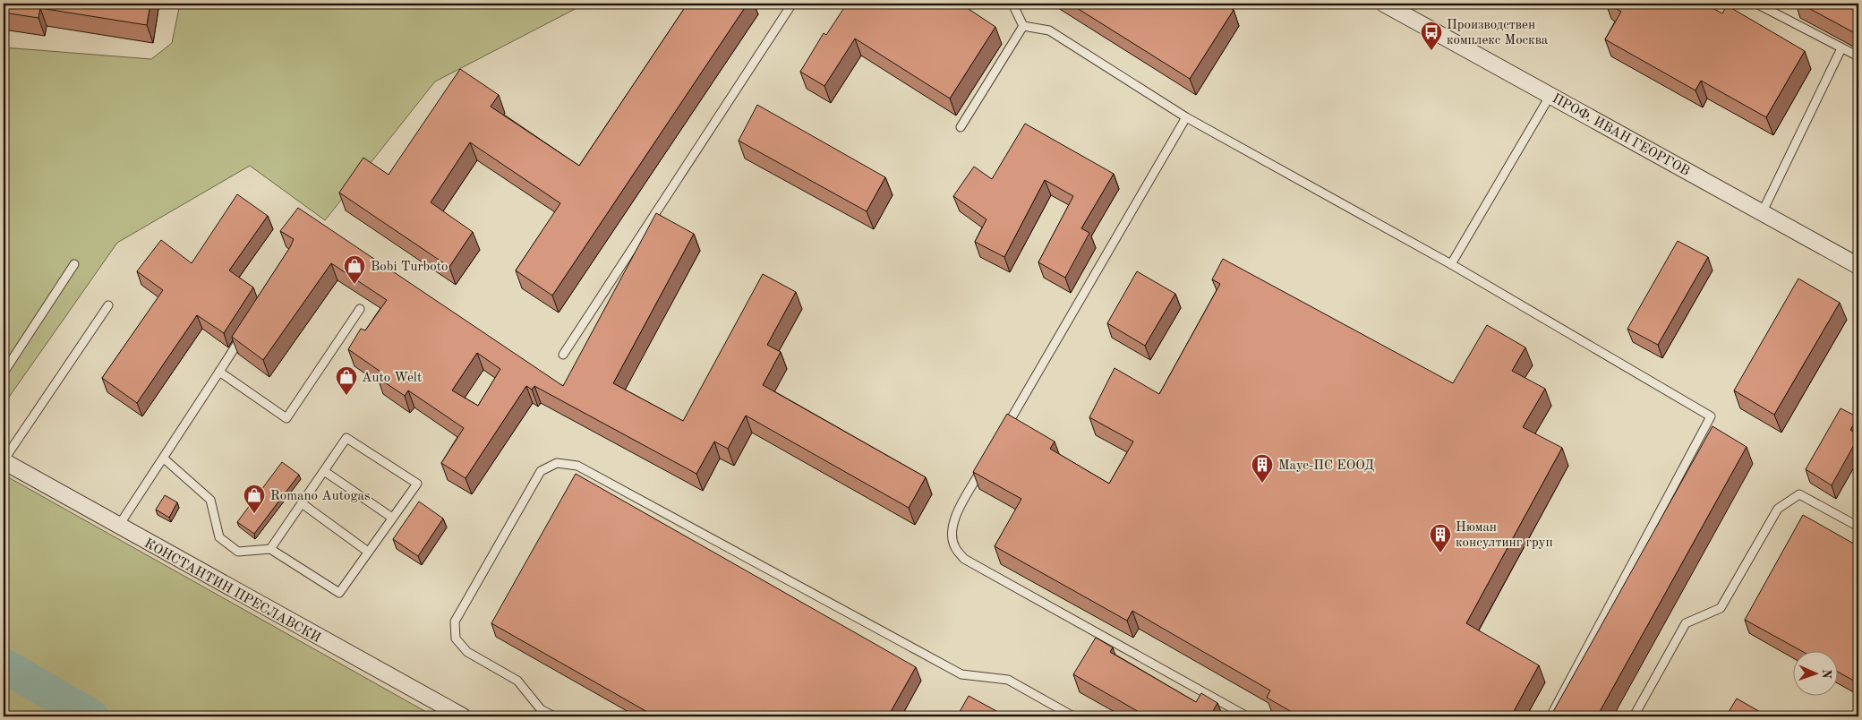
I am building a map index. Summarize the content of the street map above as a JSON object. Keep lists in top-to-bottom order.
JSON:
{
  "streets": {
    "street": ["ПРОФ. ИВАН ГЕОРГОВ", "КОНСТАНТИН ПРЕСЛАВСКИ"]
  },
  "places": {
    "bus stop": ["Производствен комплекс Москва"],
    "shop": ["Bobi Turboto", "Auto Welt", "Romano Autogas"],
    "building": ["Маус-ПС ЕООД", "Нюман консултинг груп"]
  },
  "north": "right"
}
